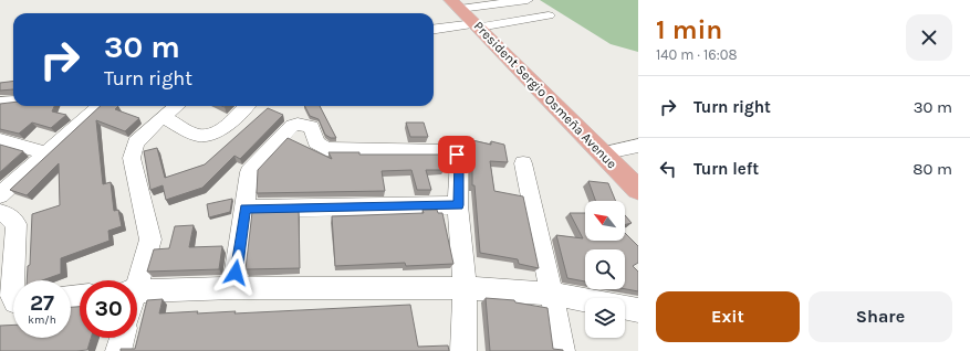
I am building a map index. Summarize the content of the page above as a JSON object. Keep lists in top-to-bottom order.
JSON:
{
  "streets": {
    "main road": ["President Sergio Osmeña Avenue"]
  },
  "north": "top left",
  "page": {
    "heading": ["1 min", "140 m · 16:08"],
    "turn": ["30 m", "Turn right"],
    "list": [
      {
        "name": "Turn right",
        "value": "30 m"
      },
      {
        "name": "Turn left",
        "value": "80 m"
      }
    ],
    "speed": "27 km/h",
    "limit": "30",
    "buttons": ["Exit", "Share"]
  }
}
